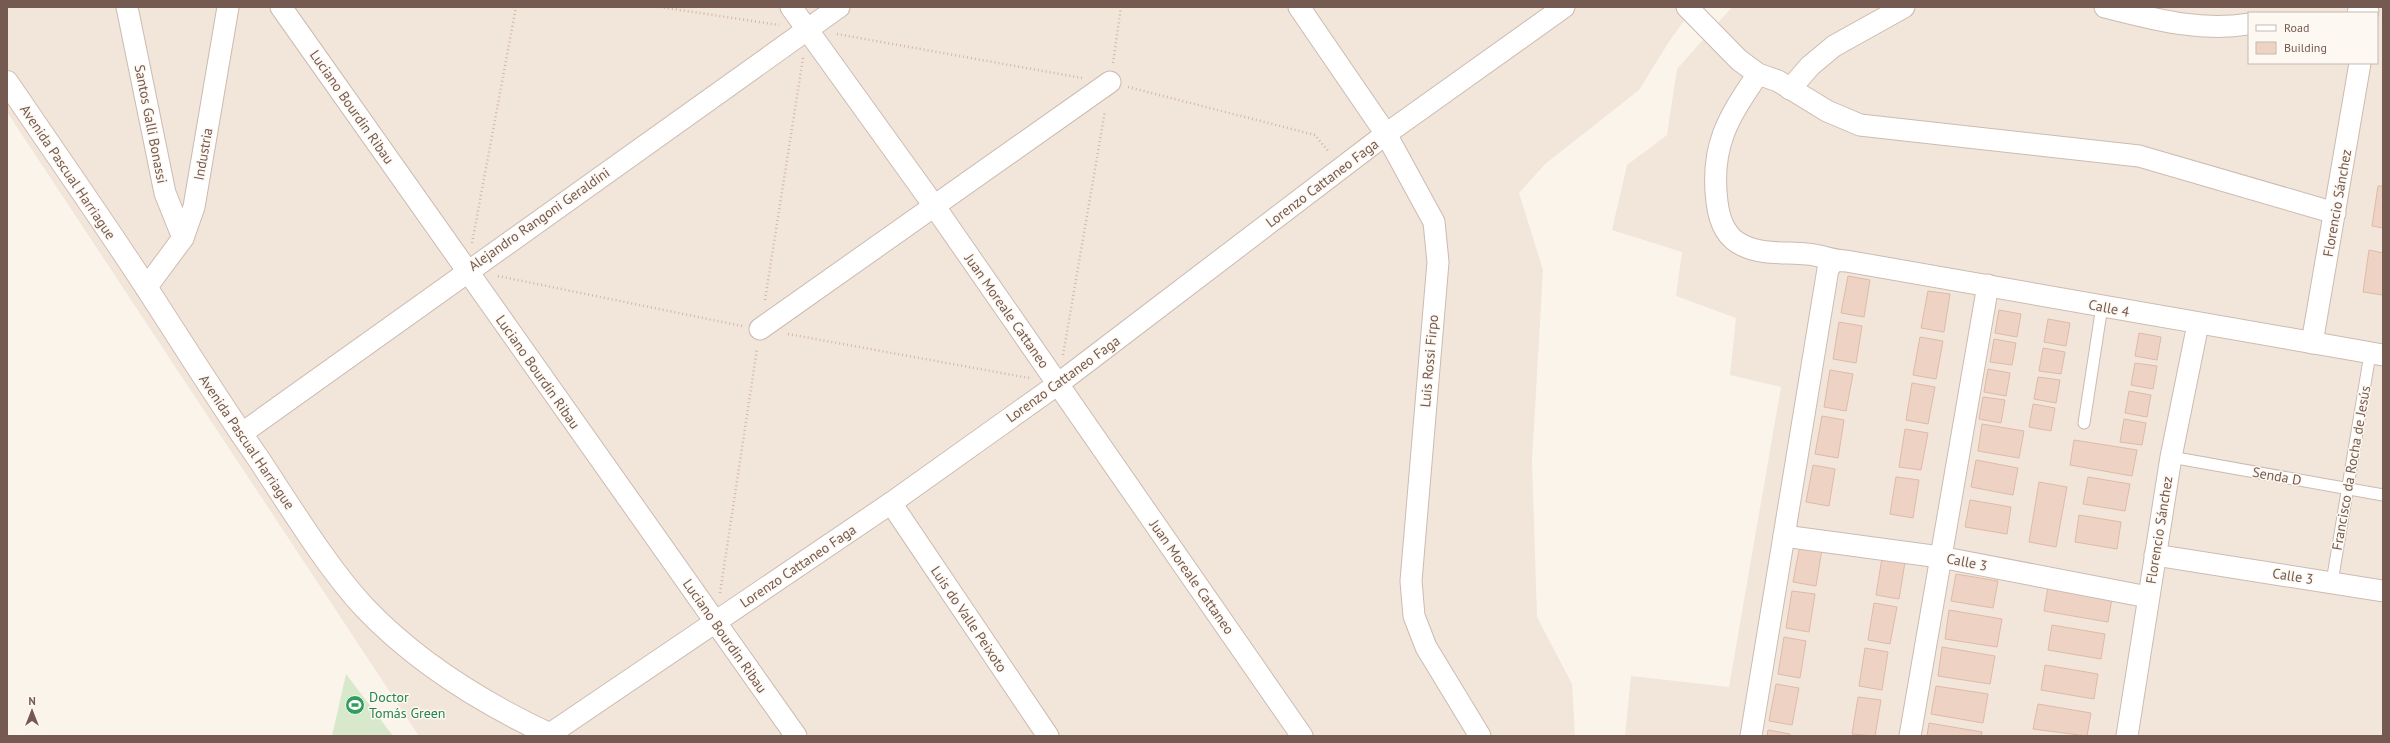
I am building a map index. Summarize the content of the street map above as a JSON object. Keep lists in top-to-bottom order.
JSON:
{
  "streets": {
    "street": [
      "Luciano Bourdin Ribau",
      "Santos Galli Bonassi",
      "Industria",
      "Avenida Pascual Harriague",
      "Lorenzo Cattaneo Faga",
      "Florencio Sánchez",
      "Alejandro Rangoni Geraldini",
      "Calle 4",
      "Juan Moreale Cattaneo",
      "Luis Rossi Firpo",
      "Calle 3",
      "Luis do Valle Peixoto"
    ],
    "lane": ["Francisco da Rocha de Jesús", "Senda D"]
  },
  "crossings": [
    ["Luciano Bourdin Ribau", "Lorenzo Cattaneo Faga"],
    ["Luciano Bourdin Ribau", "Alejandro Rangoni Geraldini"],
    ["Santos Galli Bonassi", "Industria"],
    ["Industria", "Avenida Pascual Harriague"],
    ["Avenida Pascual Harriague", "Lorenzo Cattaneo Faga"],
    ["Avenida Pascual Harriague", "Alejandro Rangoni Geraldini"],
    ["Lorenzo Cattaneo Faga", "Juan Moreale Cattaneo"],
    ["Lorenzo Cattaneo Faga", "Luis Rossi Firpo"],
    ["Lorenzo Cattaneo Faga", "Luis do Valle Peixoto"],
    ["Florencio Sánchez", "Calle 4"],
    ["Florencio Sánchez", "Senda D"],
    ["Florencio Sánchez", "Calle 3"],
    ["Alejandro Rangoni Geraldini", "Juan Moreale Cattaneo"],
    ["Calle 4", "Francisco da Rocha de Jesús"],
    ["Francisco da Rocha de Jesús", "Senda D"],
    ["Francisco da Rocha de Jesús", "Calle 3"]
  ],
  "places": {
    "sports": ["Doctor Tomás Green"]
  },
  "legend": ["Road", "Building"],
  "north": "top"
}
